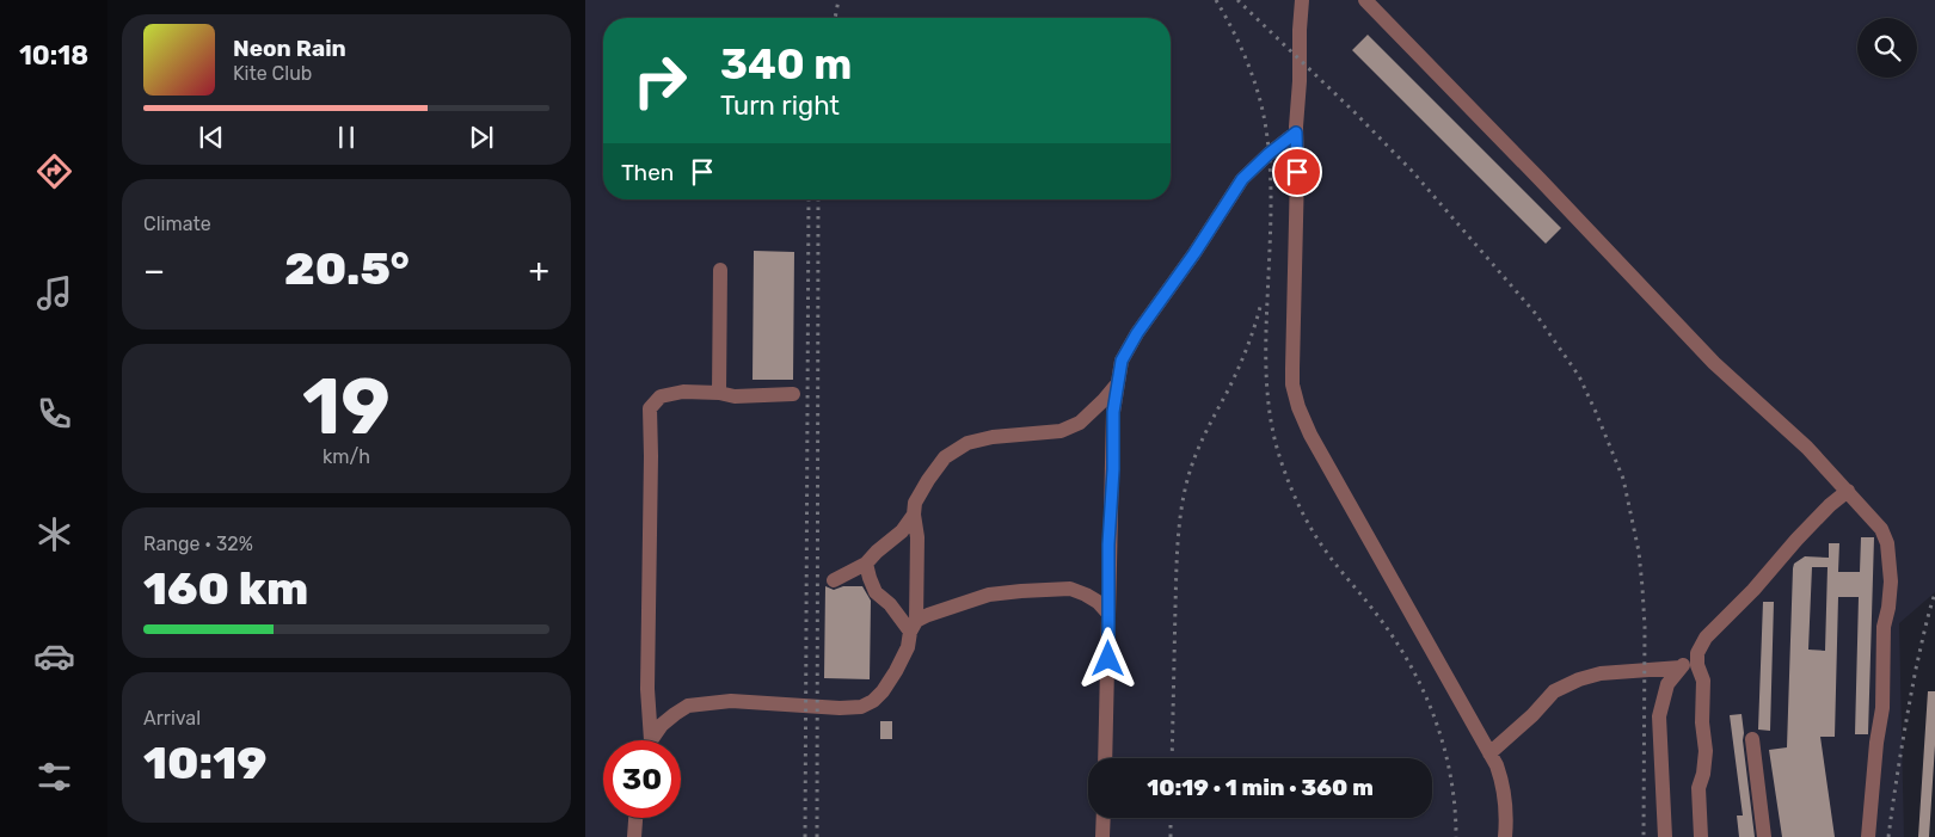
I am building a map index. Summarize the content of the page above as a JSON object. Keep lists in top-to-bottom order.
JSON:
{
  "page": {
    "tabs": "10:18",
    "turn": ["340 m", "Turn right"],
    "song": ["Neon Rain", "Kite Club"],
    "then": "Then",
    "tile": [
      "Climate",
      ["19", "km/h"],
      ["Range · 32%", "160 km"],
      ["Arrival", "10:19"]
    ],
    "heat": ["−", "20.5°", "+"],
    "limit": "30",
    "trip": "10:19 · 1 min · 360 m"
  }
}
